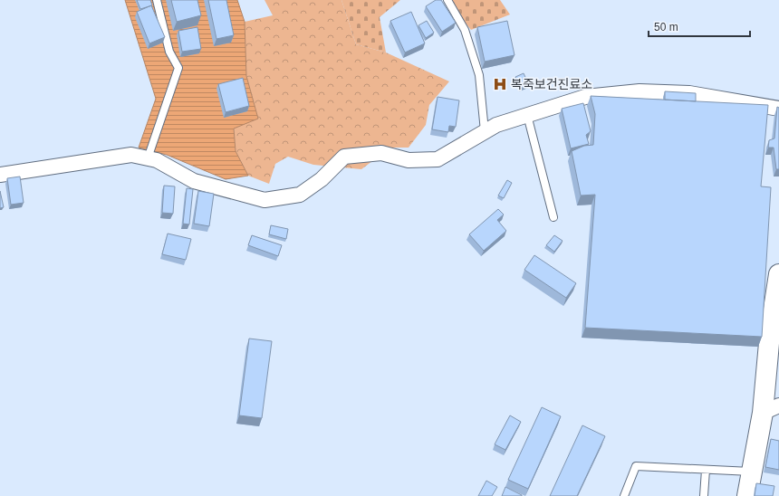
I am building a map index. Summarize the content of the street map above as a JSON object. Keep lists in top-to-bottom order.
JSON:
{
  "places": {
    "hospital": ["복죽보건진료소"]
  },
  "scale_bar": "50 m"
}
